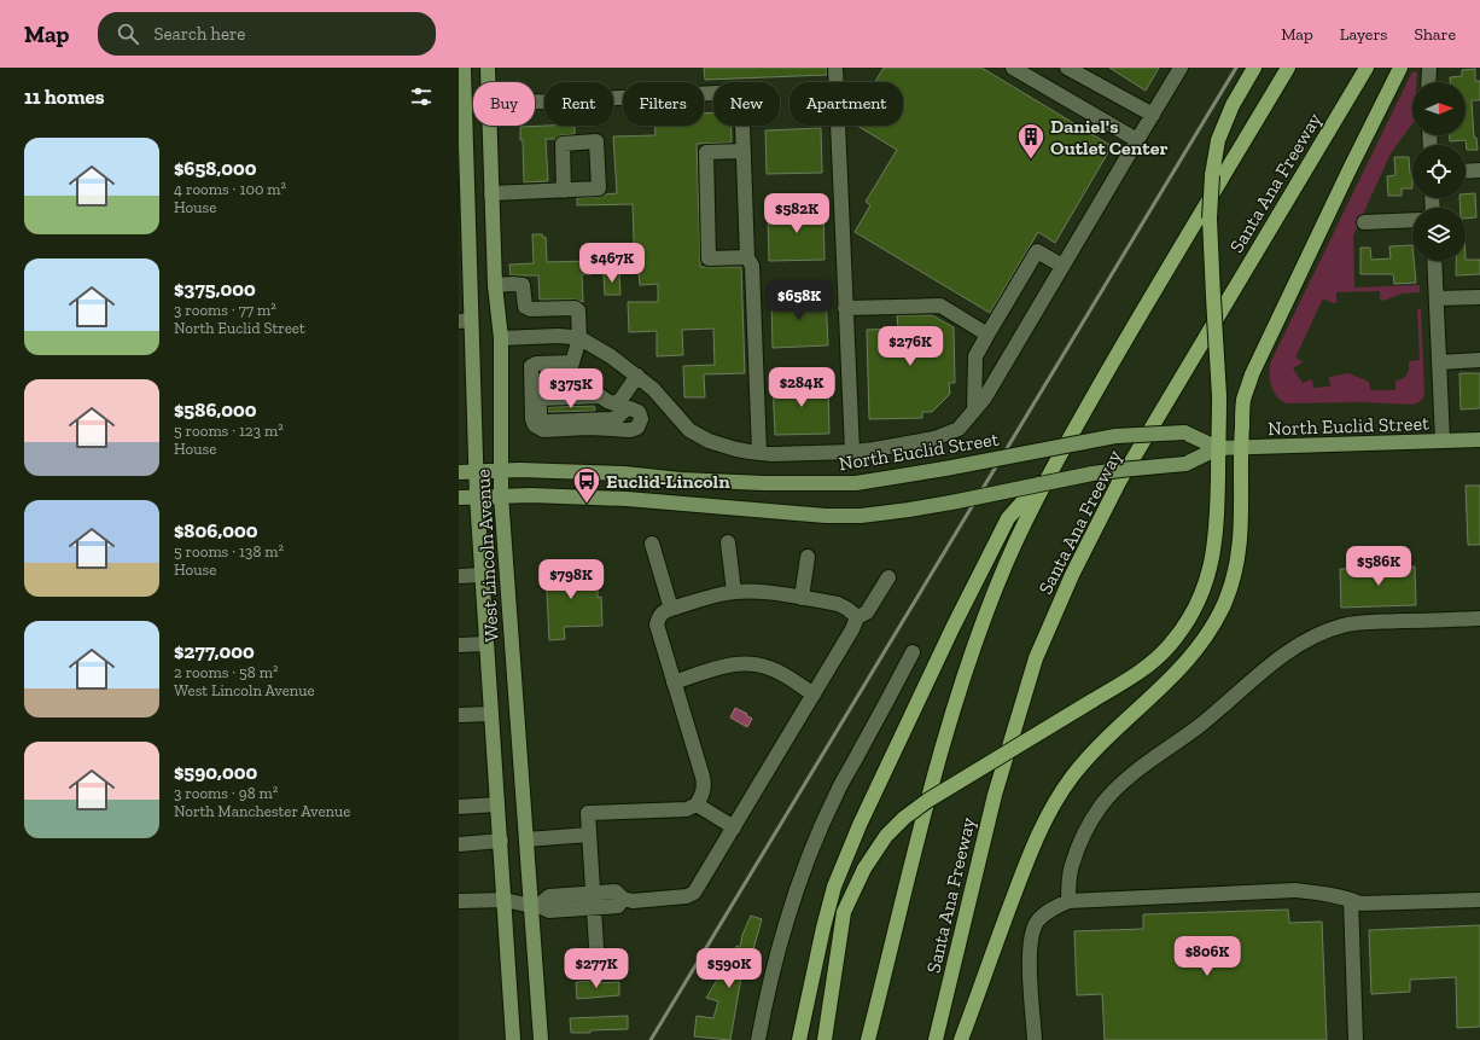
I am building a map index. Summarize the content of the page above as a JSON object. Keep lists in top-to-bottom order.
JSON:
{
  "streets": {
    "highway": ["Santa Ana Freeway"],
    "main road": ["North Euclid Street", "West Lincoln Avenue"]
  },
  "crossings": [
    ["North Euclid Street", "West Lincoln Avenue"]
  ],
  "places": {
    "building": ["Daniel's Outlet Center"],
    "bus stop": ["Euclid-Lincoln"]
  },
  "north": "right",
  "page": {
    "header": "Map",
    "search": "Search here",
    "nav": ["Map", "Layers", "Share"],
    "heading": "11 homes",
    "chip": [
      "Buy",
      "Rent",
      "Filters",
      "New",
      "Apartment"
    ],
    "list": [
      {
        "name": "$658,000",
        "note": "4 rooms · 100 m² · House"
      },
      {
        "name": "$375,000",
        "note": "3 rooms · 77 m² · North Euclid Street"
      },
      {
        "name": "$586,000",
        "note": "5 rooms · 123 m² · House"
      },
      {
        "name": "$806,000",
        "note": "5 rooms · 138 m² · House"
      },
      {
        "name": "$277,000",
        "note": "2 rooms · 58 m² · West Lincoln Avenue"
      },
      {
        "name": "$590,000",
        "note": "3 rooms · 98 m² · North Manchester Avenue"
      }
    ],
    "price": [
      "$582K",
      "$467K",
      "$658K",
      "$276K",
      "$284K",
      "$375K",
      "$586K",
      "$798K",
      "$806K",
      "$277K",
      "$590K"
    ]
  }
}
